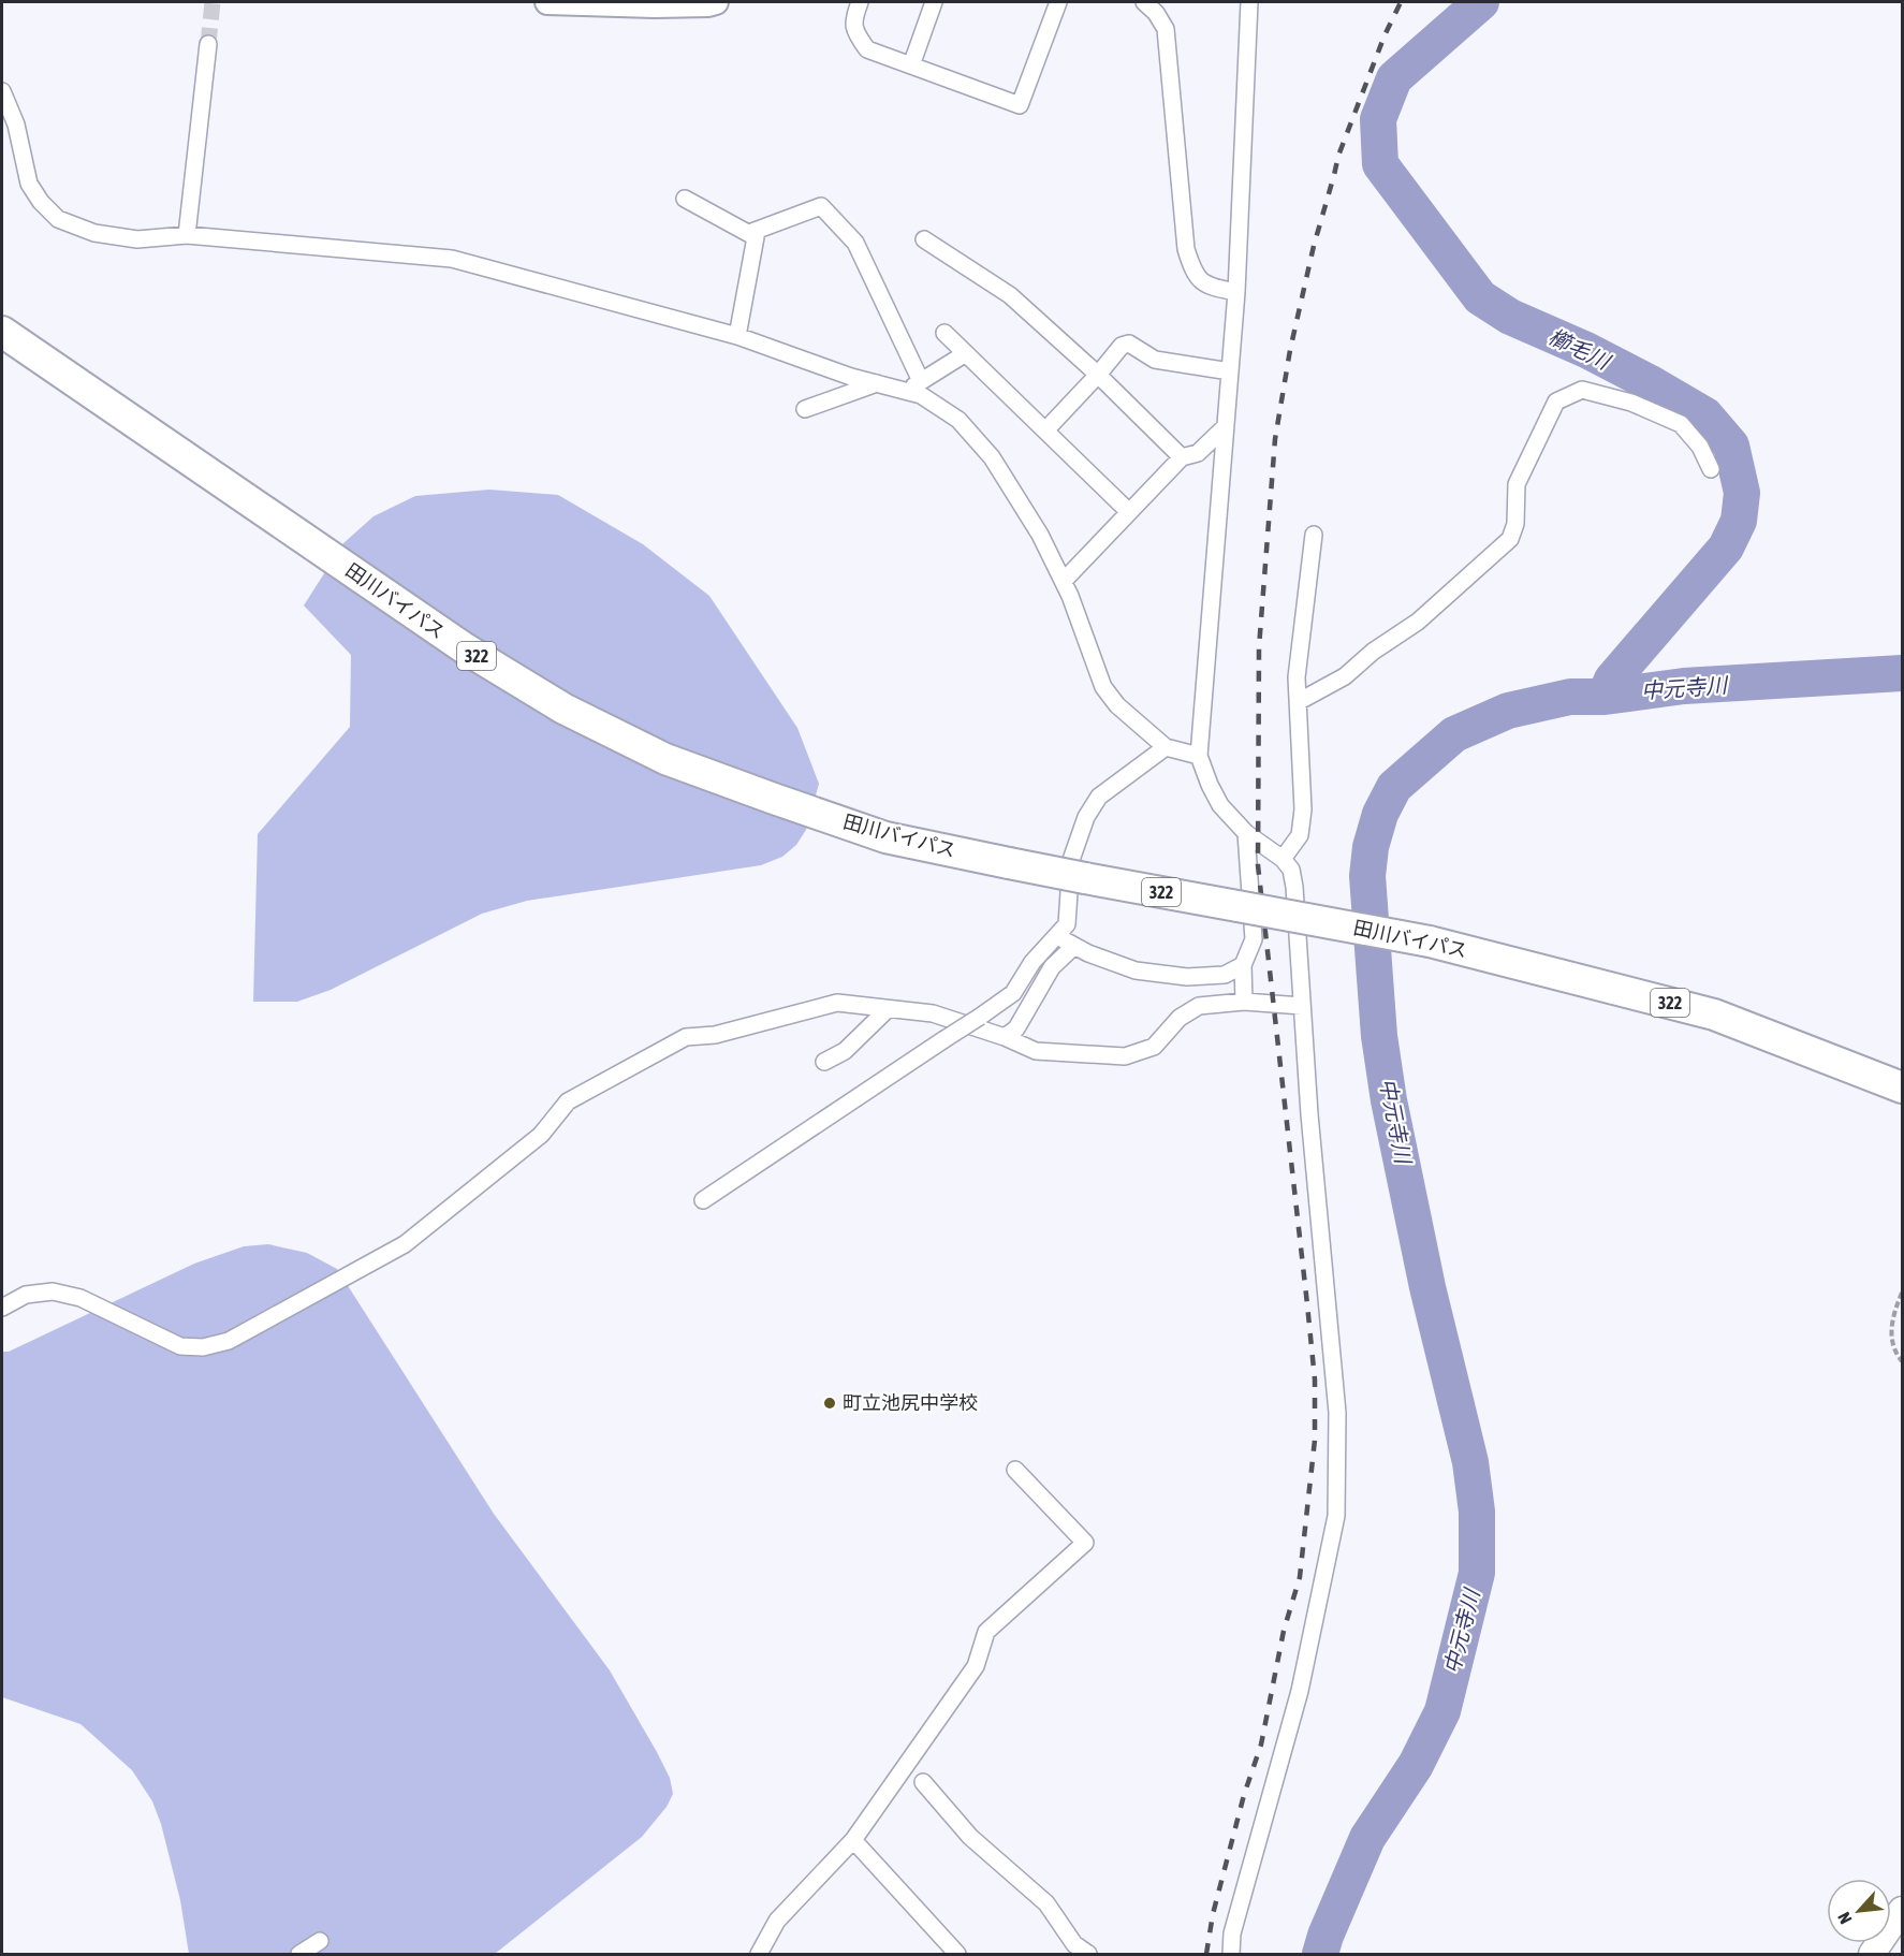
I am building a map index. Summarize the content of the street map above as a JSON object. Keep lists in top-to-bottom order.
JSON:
{
  "streets": {
    "highway": ["田川バイパス", "322"]
  },
  "water": ["櫛毛川", "中元寺川"],
  "places": ["町立池尻中学校"],
  "north": "bottom left"
}
